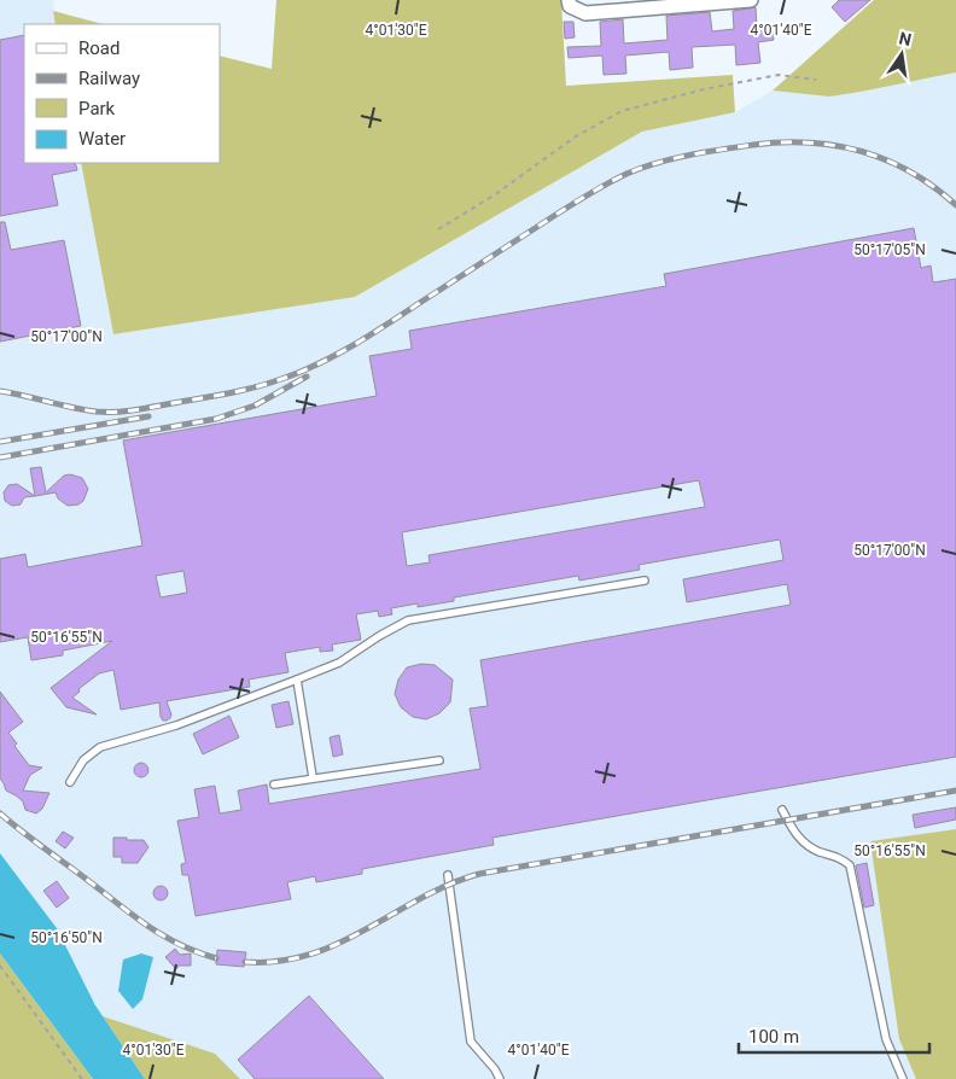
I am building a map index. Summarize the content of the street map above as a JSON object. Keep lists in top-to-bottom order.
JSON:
{
  "legend": [
    "Road",
    "Railway",
    "Park",
    "Water"
  ],
  "scale_bar": "100 m",
  "north": "top",
  "coordinates": [
    "4°01'30\"E",
    "4°01'40\"E",
    "50°17'05\"N",
    "50°17'00\"N",
    "50°16'55\"N",
    "50°16'50\"N"
  ]
}
